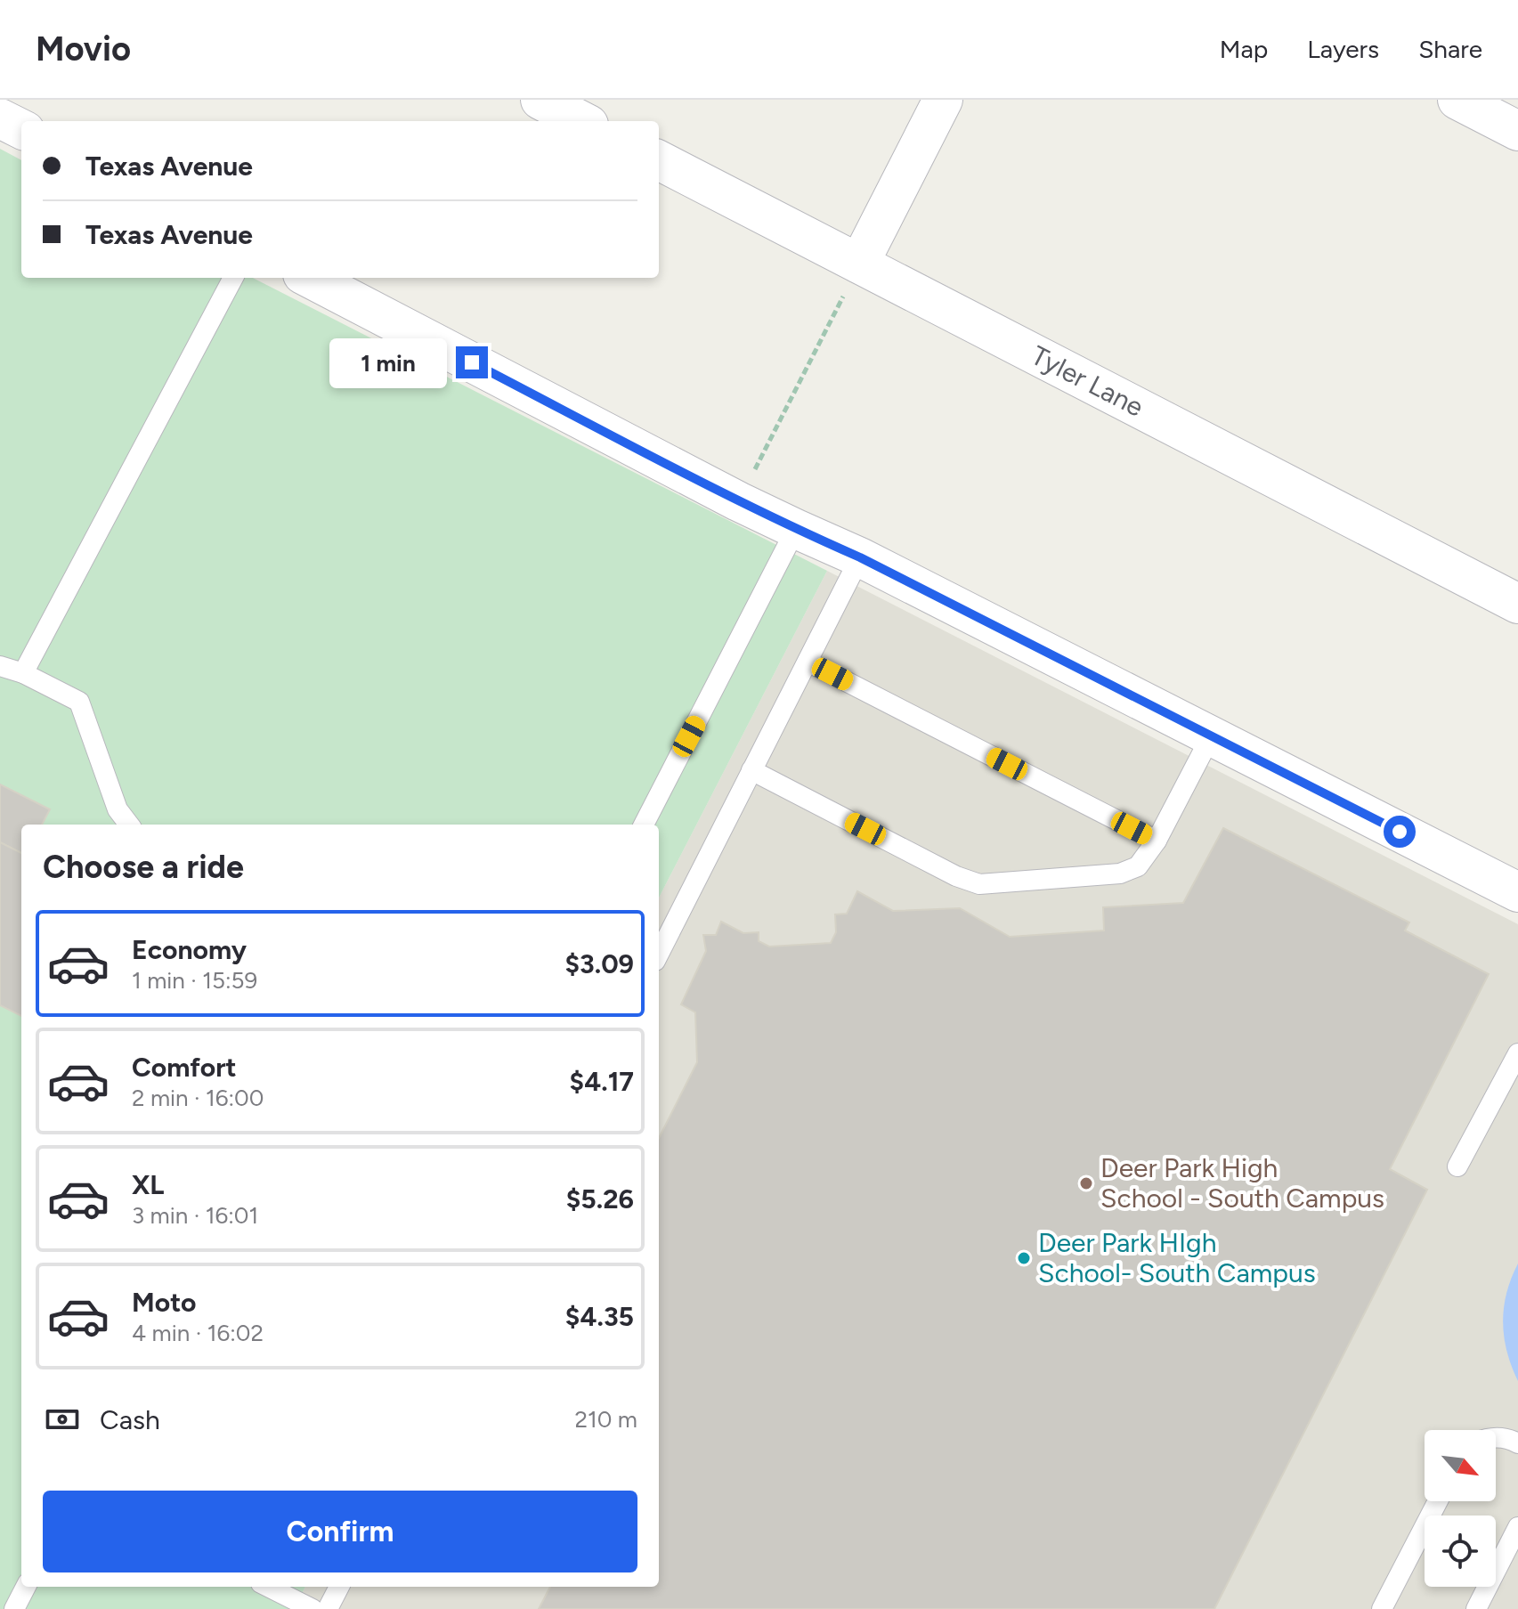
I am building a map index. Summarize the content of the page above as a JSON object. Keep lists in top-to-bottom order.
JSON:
{
  "streets": {
    "street": ["Tyler Lane"]
  },
  "places": ["Deer Park High School - South Campus", "Deer Park HIgh School- South Campus"],
  "north": "bottom right",
  "page": {
    "header": "Movio",
    "nav": ["Map", "Layers", "Share"],
    "banner": ["Texas Avenue", "Texas Avenue"],
    "bubble": "1 min",
    "heading": "Choose a ride",
    "list": [
      {
        "name": "Economy",
        "note": "1 min · 15:59",
        "value": "$3.09"
      },
      {
        "name": "Comfort",
        "note": "2 min · 16:00",
        "value": "$4.17"
      },
      {
        "name": "XL",
        "note": "3 min · 16:01",
        "value": "$5.26"
      },
      {
        "name": "Moto",
        "note": "4 min · 16:02",
        "value": "$4.35"
      }
    ],
    "pay": ["Cash", "210 m"],
    "buttons": "Confirm"
  }
}
